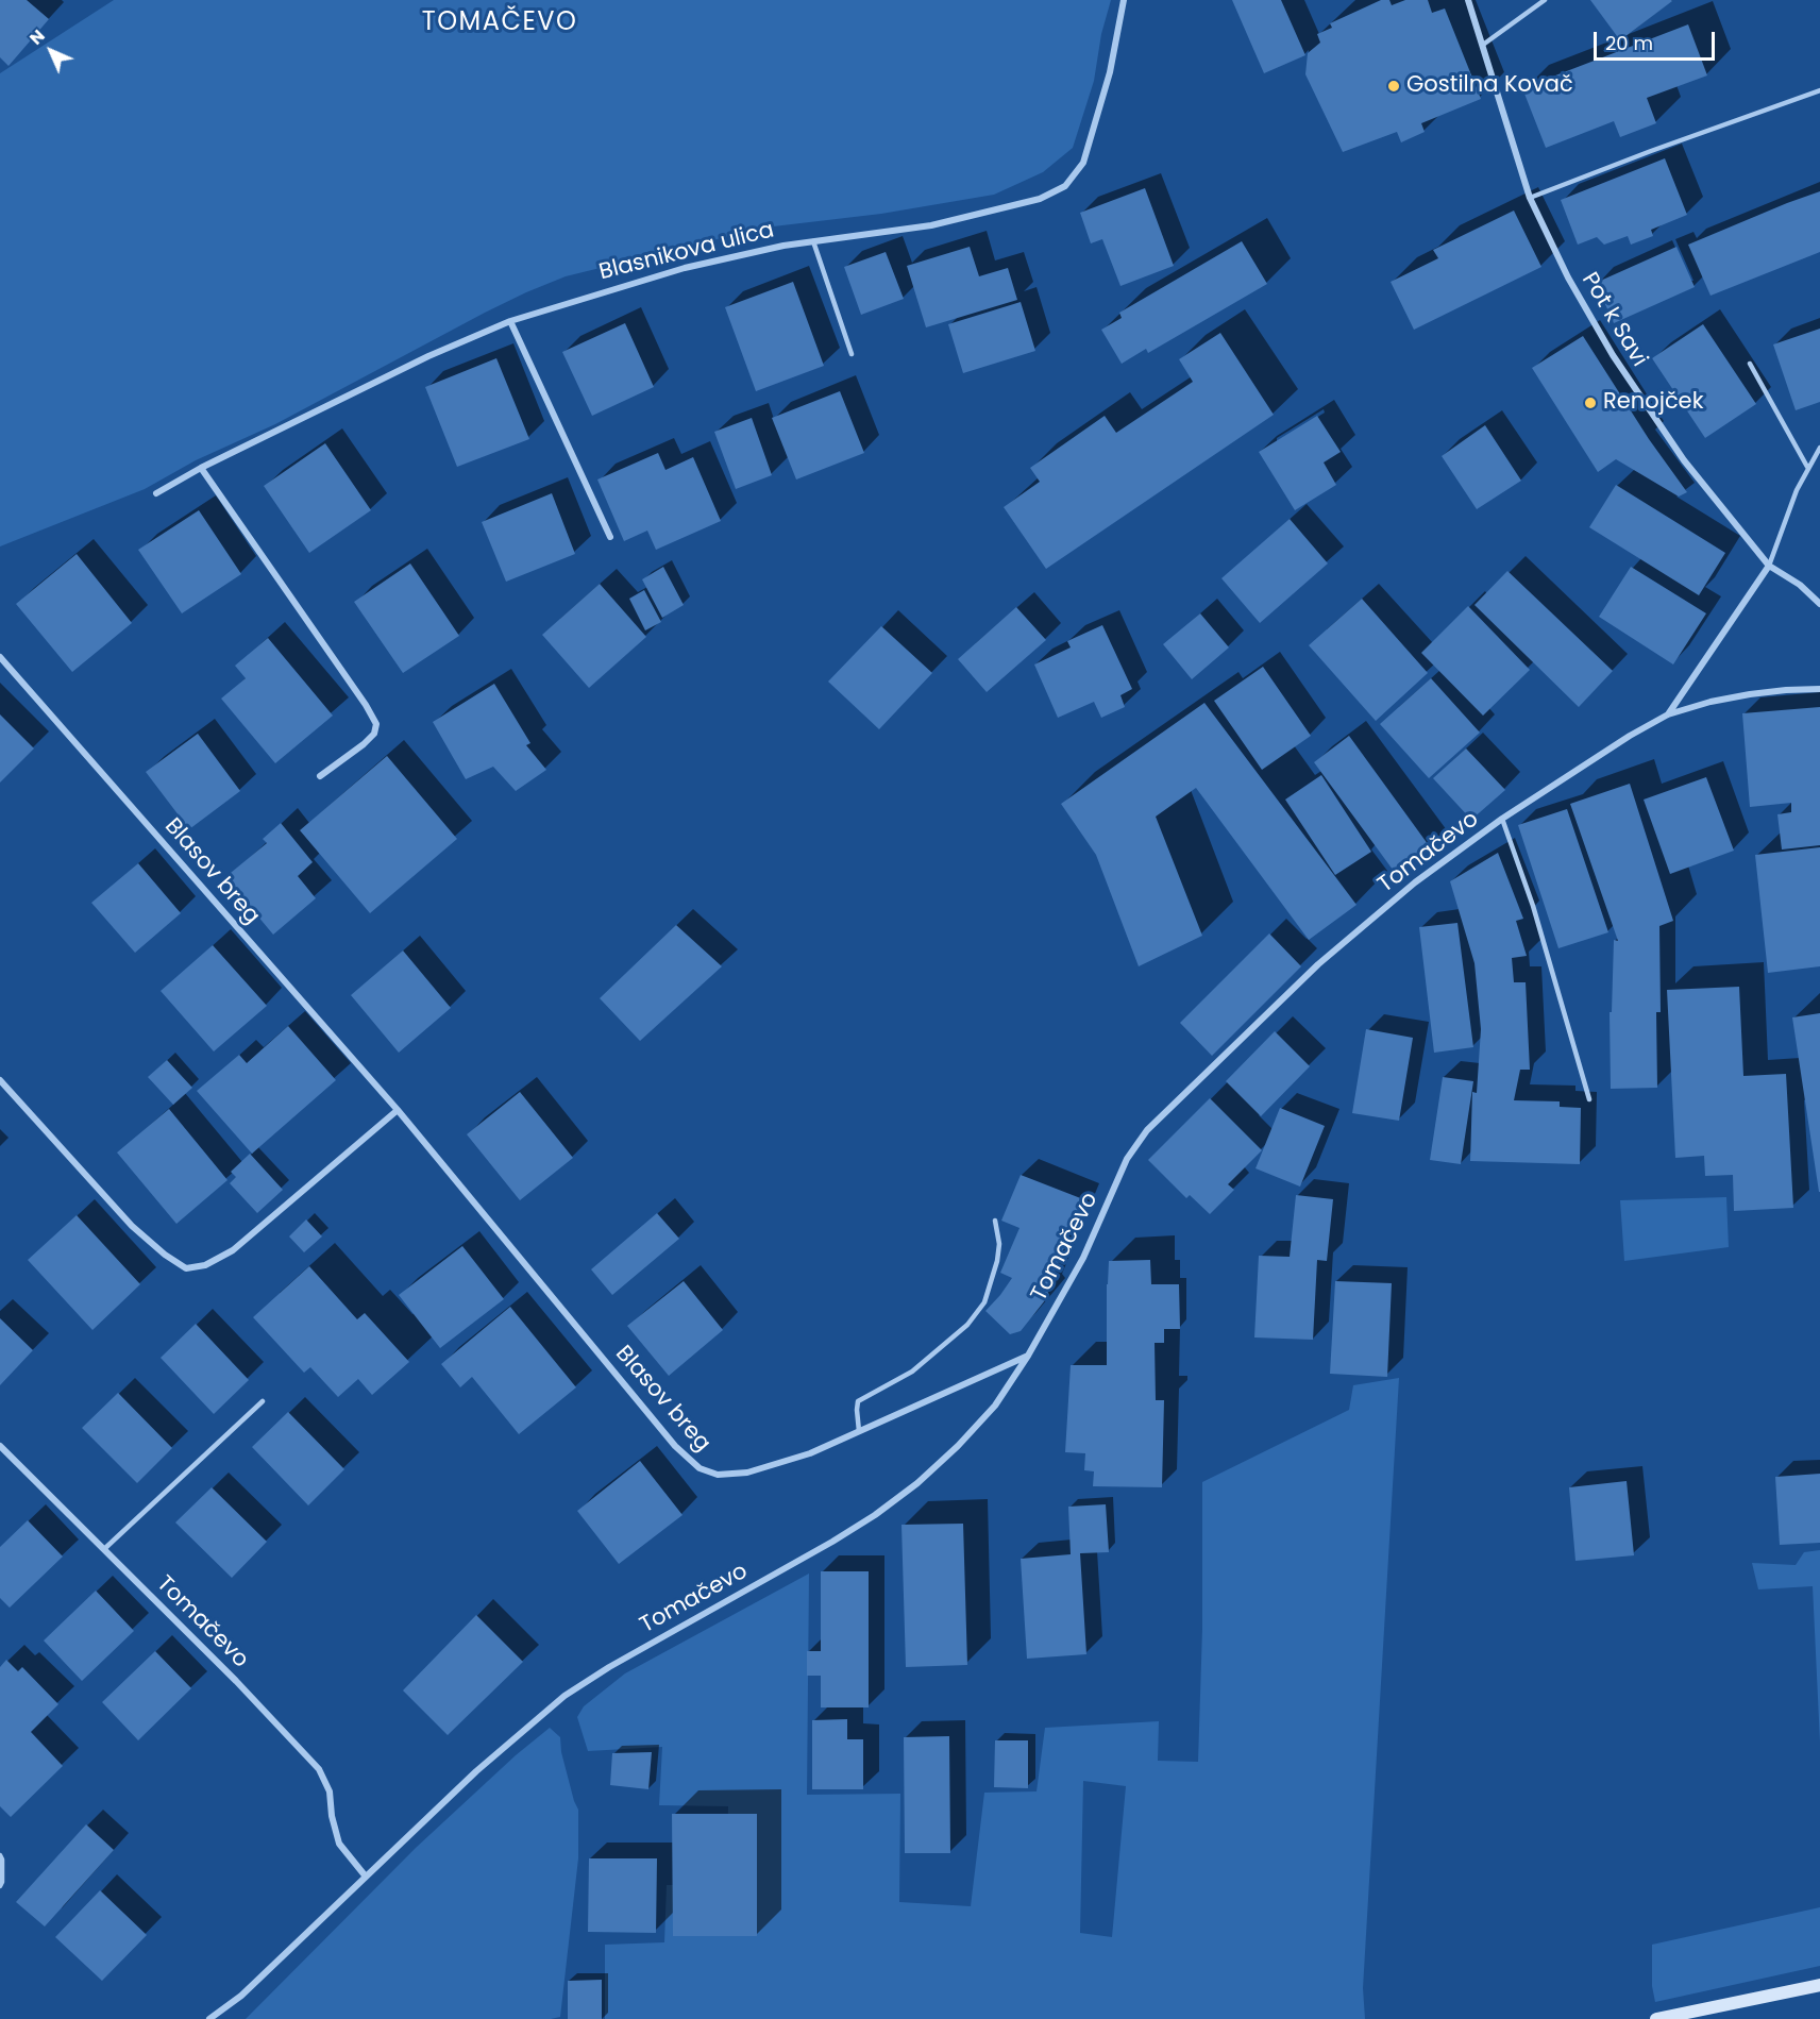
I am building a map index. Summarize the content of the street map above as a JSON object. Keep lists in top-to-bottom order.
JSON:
{
  "streets": {
    "street": [
      "Blasnikova ulica",
      "Pot k Savi",
      "Tomačevo",
      "Blasov breg"
    ]
  },
  "crossings": [
    ["Tomačevo", "Blasov breg"]
  ],
  "districts": ["TOMAČEVO"],
  "places": ["Gostilna Kovač", "Renojček"],
  "scale_bar": "20 m",
  "north": "top left"
}
